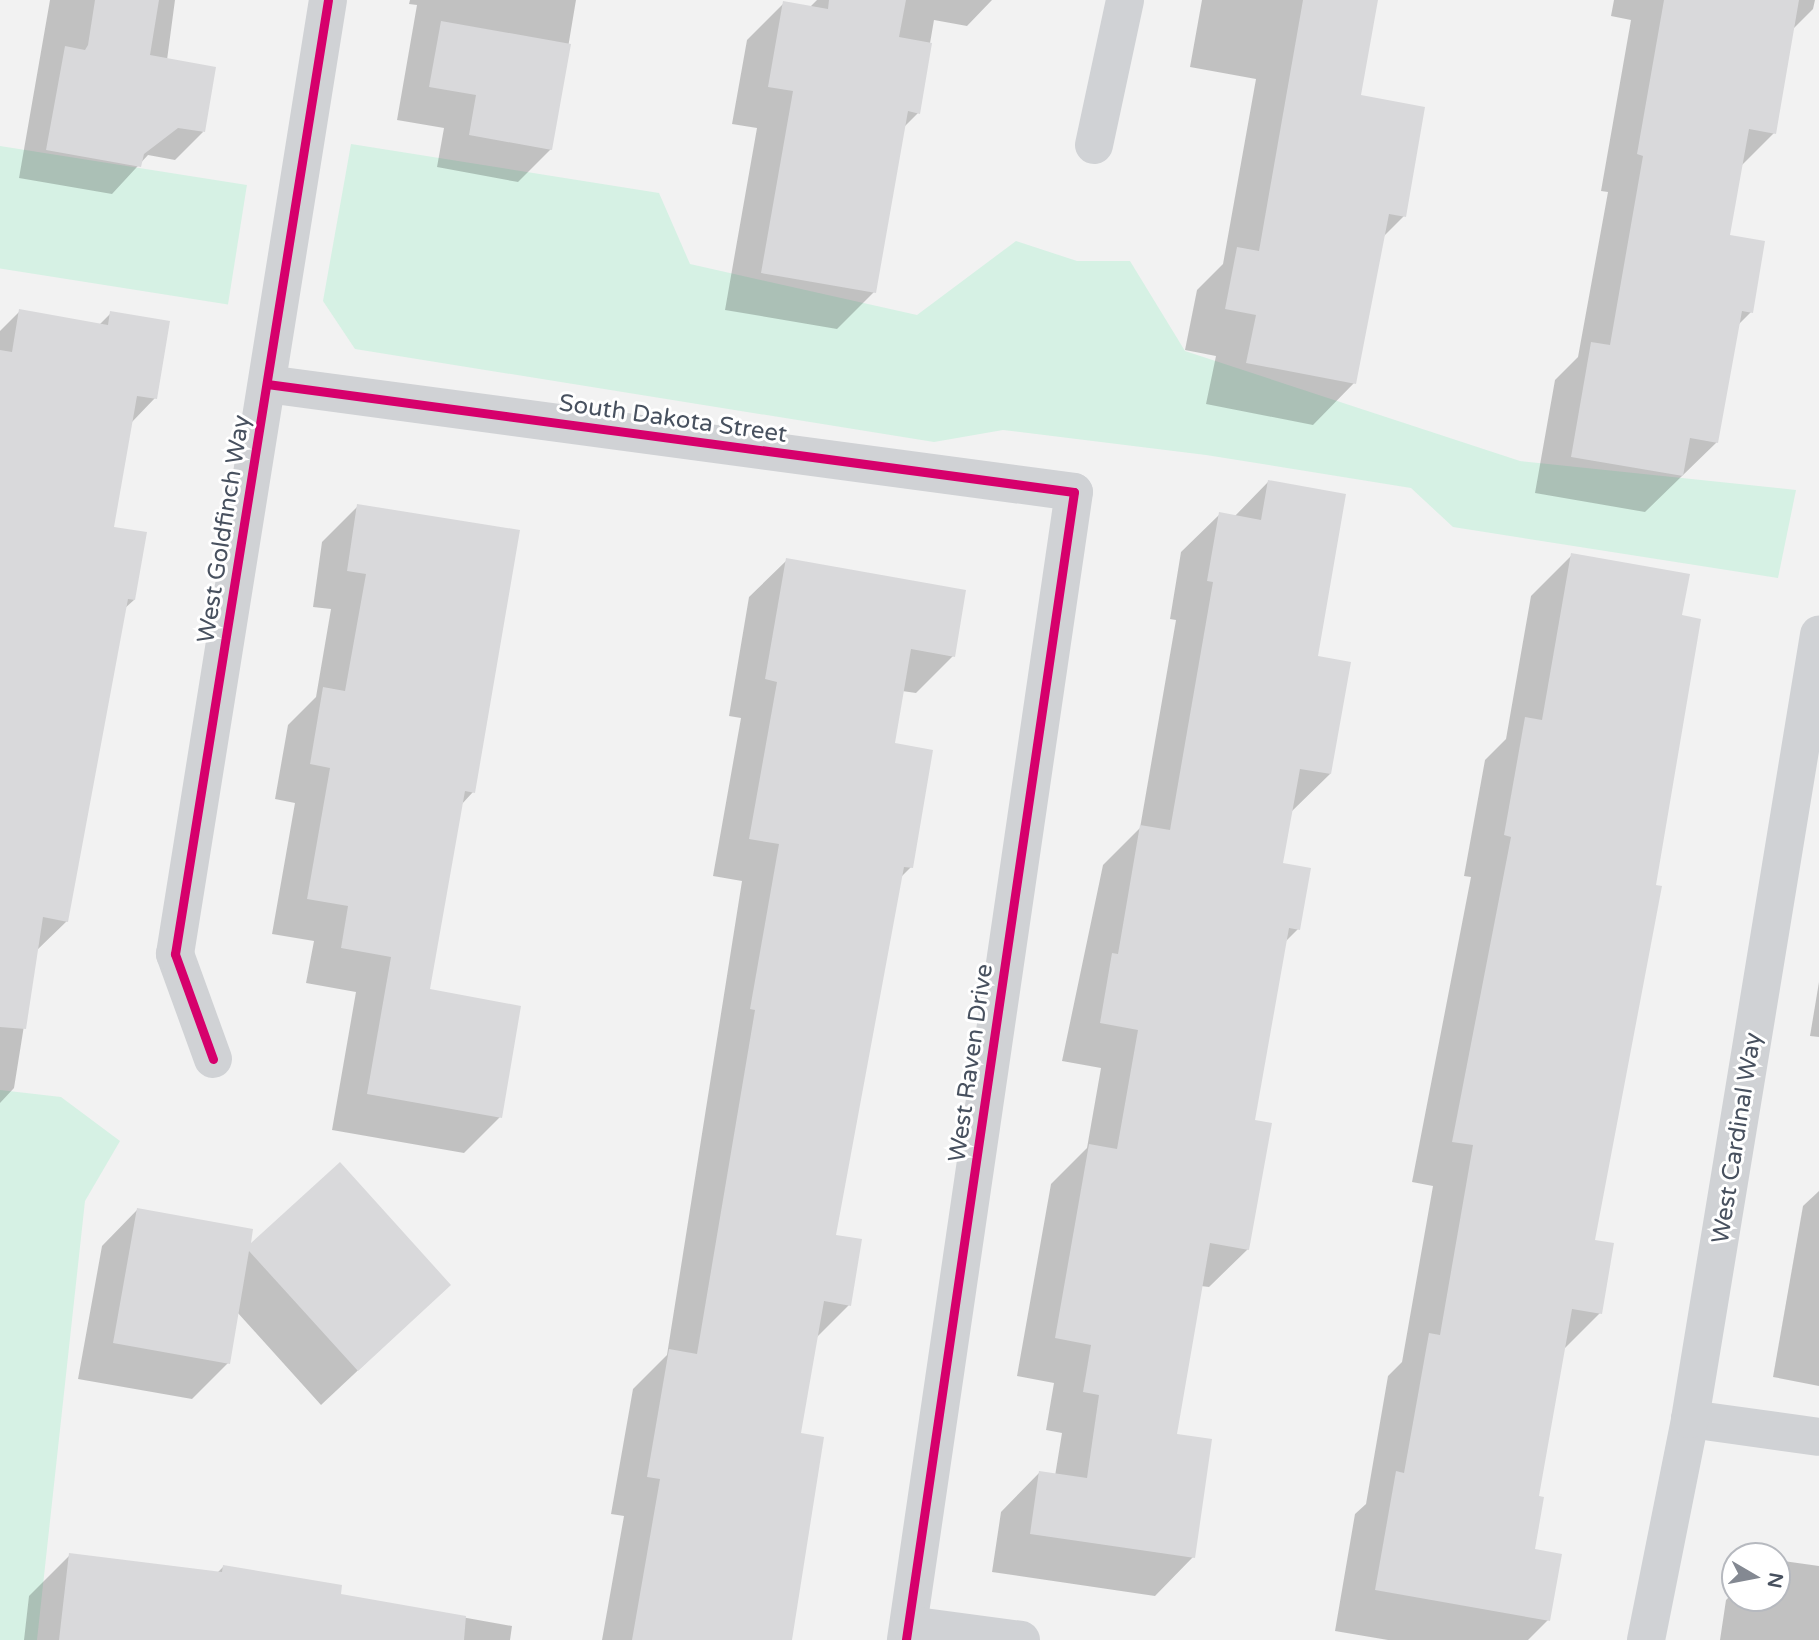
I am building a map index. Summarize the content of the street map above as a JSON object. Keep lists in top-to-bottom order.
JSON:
{
  "streets": {
    "street": [
      "South Dakota Street",
      "West Goldfinch Way",
      "West Raven Drive",
      "West Cardinal Way"
    ]
  },
  "crossings": [
    ["South Dakota Street", "West Goldfinch Way"],
    ["South Dakota Street", "West Raven Drive"]
  ],
  "north": "right"
}
